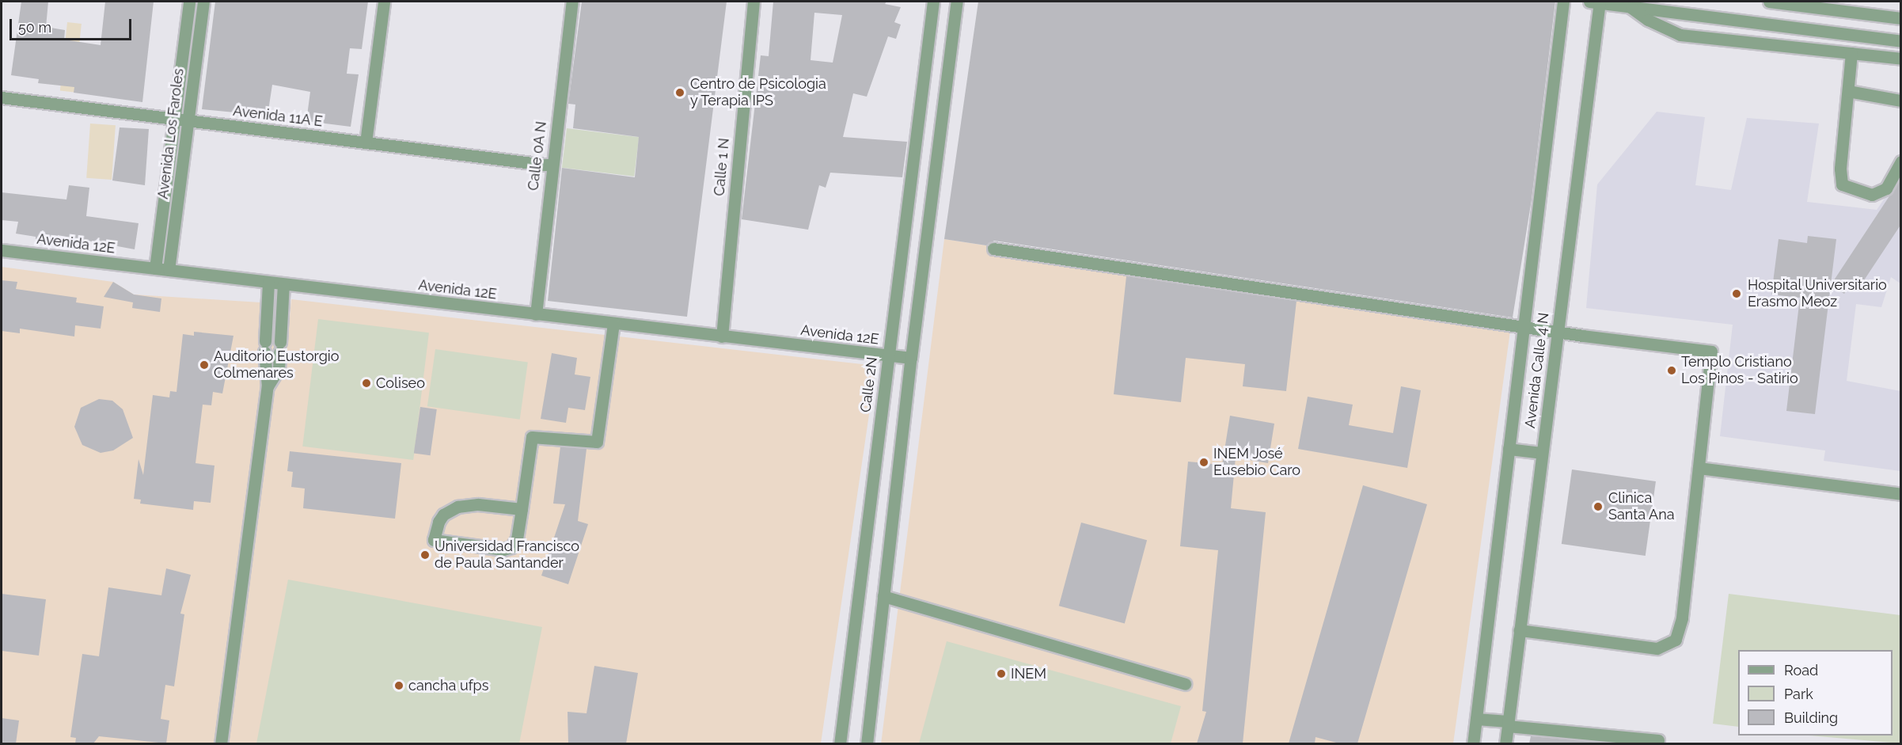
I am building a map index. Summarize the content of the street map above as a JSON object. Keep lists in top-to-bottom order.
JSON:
{
  "streets": {
    "street": [
      "Avenida 11A E",
      "Avenida Los Faroles",
      "Calle 0A N",
      "Calle 1 N",
      "Avenida 12E",
      "Avenida Calle 4 N",
      "Calle 2N"
    ]
  },
  "crossings": [
    ["Avenida 11A E", "Avenida Los Faroles"],
    ["Avenida 11A E", "Calle 0A N"],
    ["Avenida Los Faroles", "Avenida 12E"],
    ["Calle 0A N", "Avenida 12E"],
    ["Calle 1 N", "Avenida 12E"],
    ["Avenida 12E", "Calle 2N"]
  ],
  "places": [
    "Centro de Psicologia y Terapia IPS",
    "Hospital Universitario Erasmo Meoz",
    "Auditorio Eustorgio Colmenares",
    "Templo Cristiano Los Pinos - Satirio",
    "Coliseo",
    "INEM José Eusebio Caro",
    "Clinica Santa Ana",
    "Universidad Francisco de Paula Santander",
    "INEM",
    "cancha ufps"
  ],
  "legend": ["Road", "Park", "Building"],
  "scale_bar": "50 m"
}
